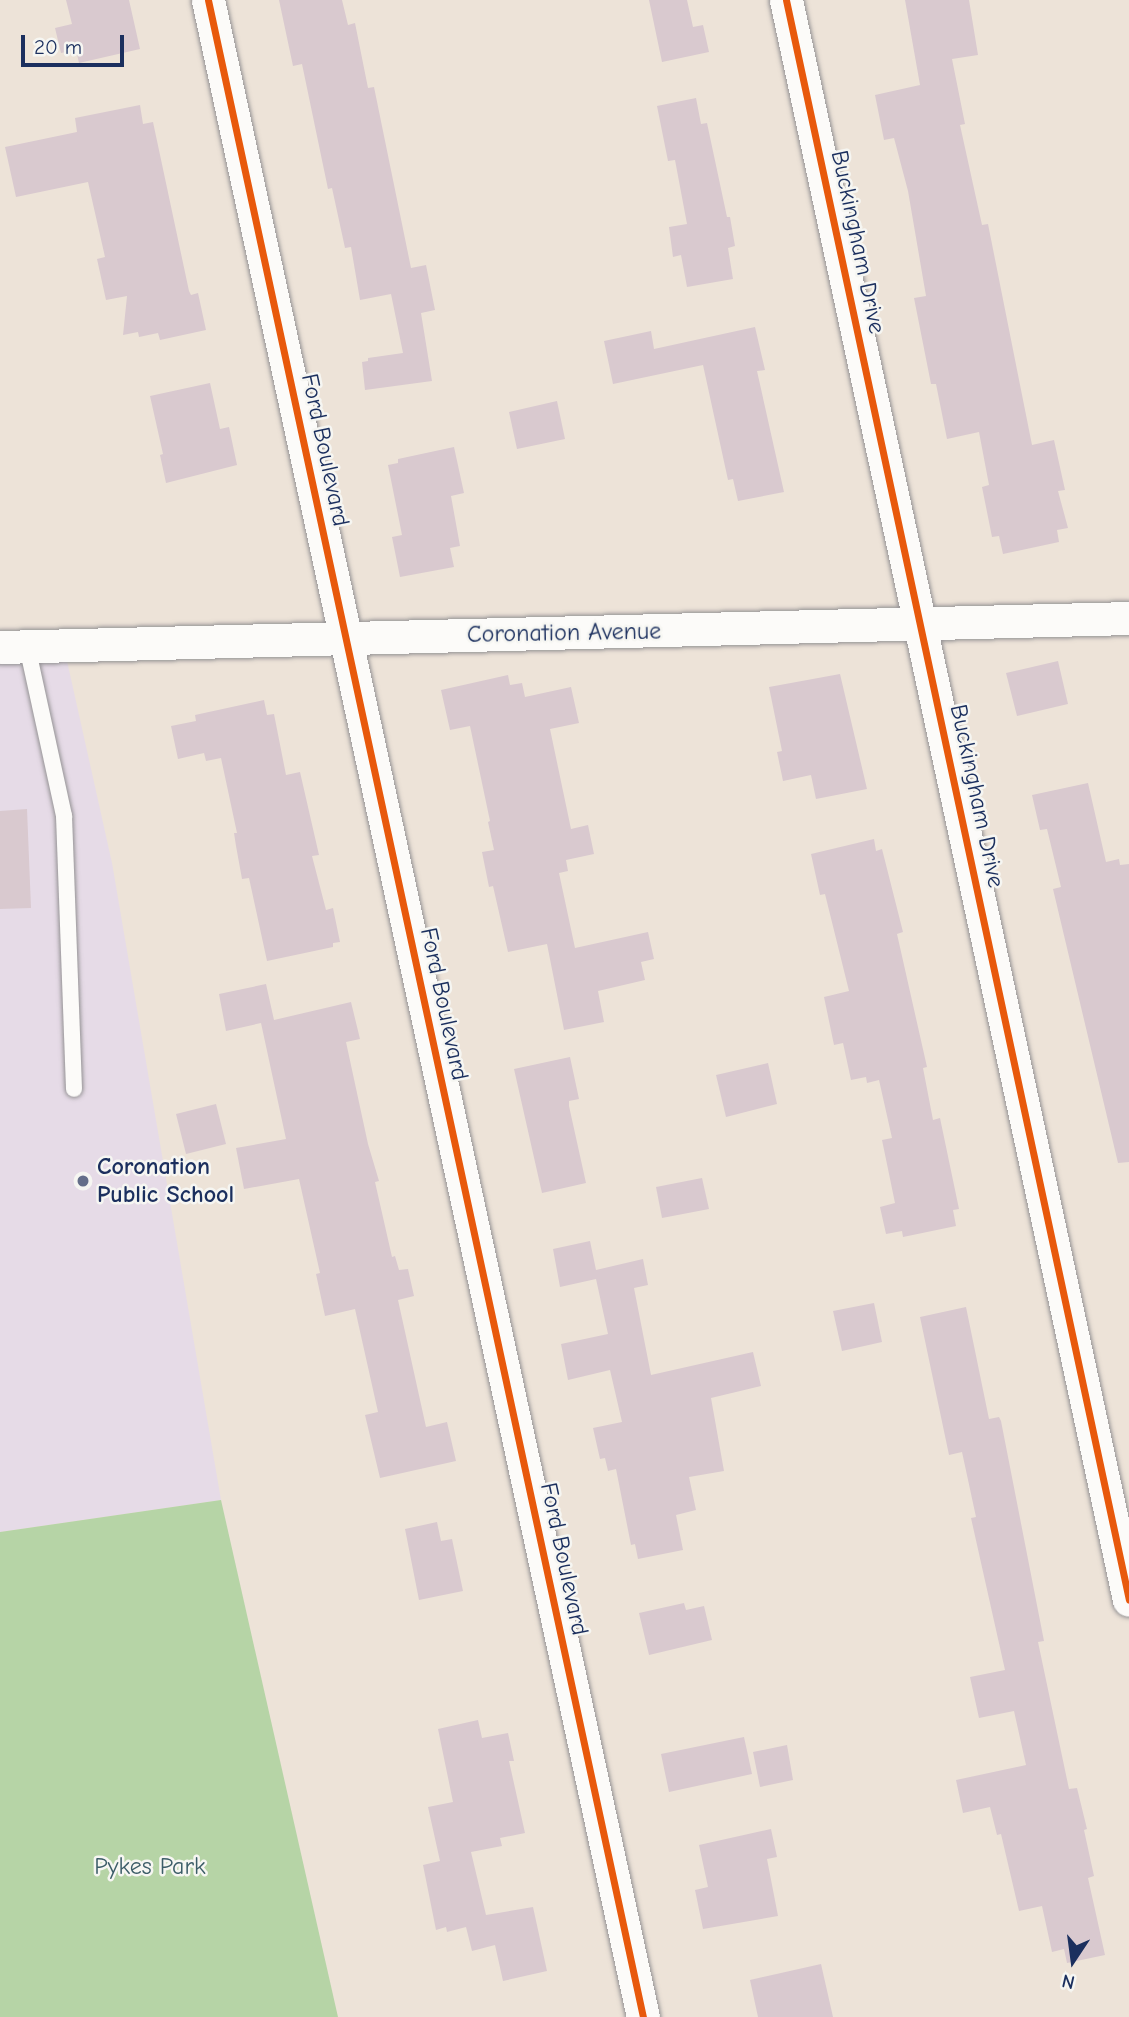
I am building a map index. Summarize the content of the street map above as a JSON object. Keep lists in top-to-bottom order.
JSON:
{
  "streets": {
    "street": ["Buckingham Drive", "Ford Boulevard", "Coronation Avenue"]
  },
  "crossings": [
    ["Buckingham Drive", "Coronation Avenue"],
    ["Ford Boulevard", "Coronation Avenue"]
  ],
  "parks": ["Pykes Park"],
  "places": ["Coronation Public School"],
  "scale_bar": "20 m",
  "north": "bottom"
}
